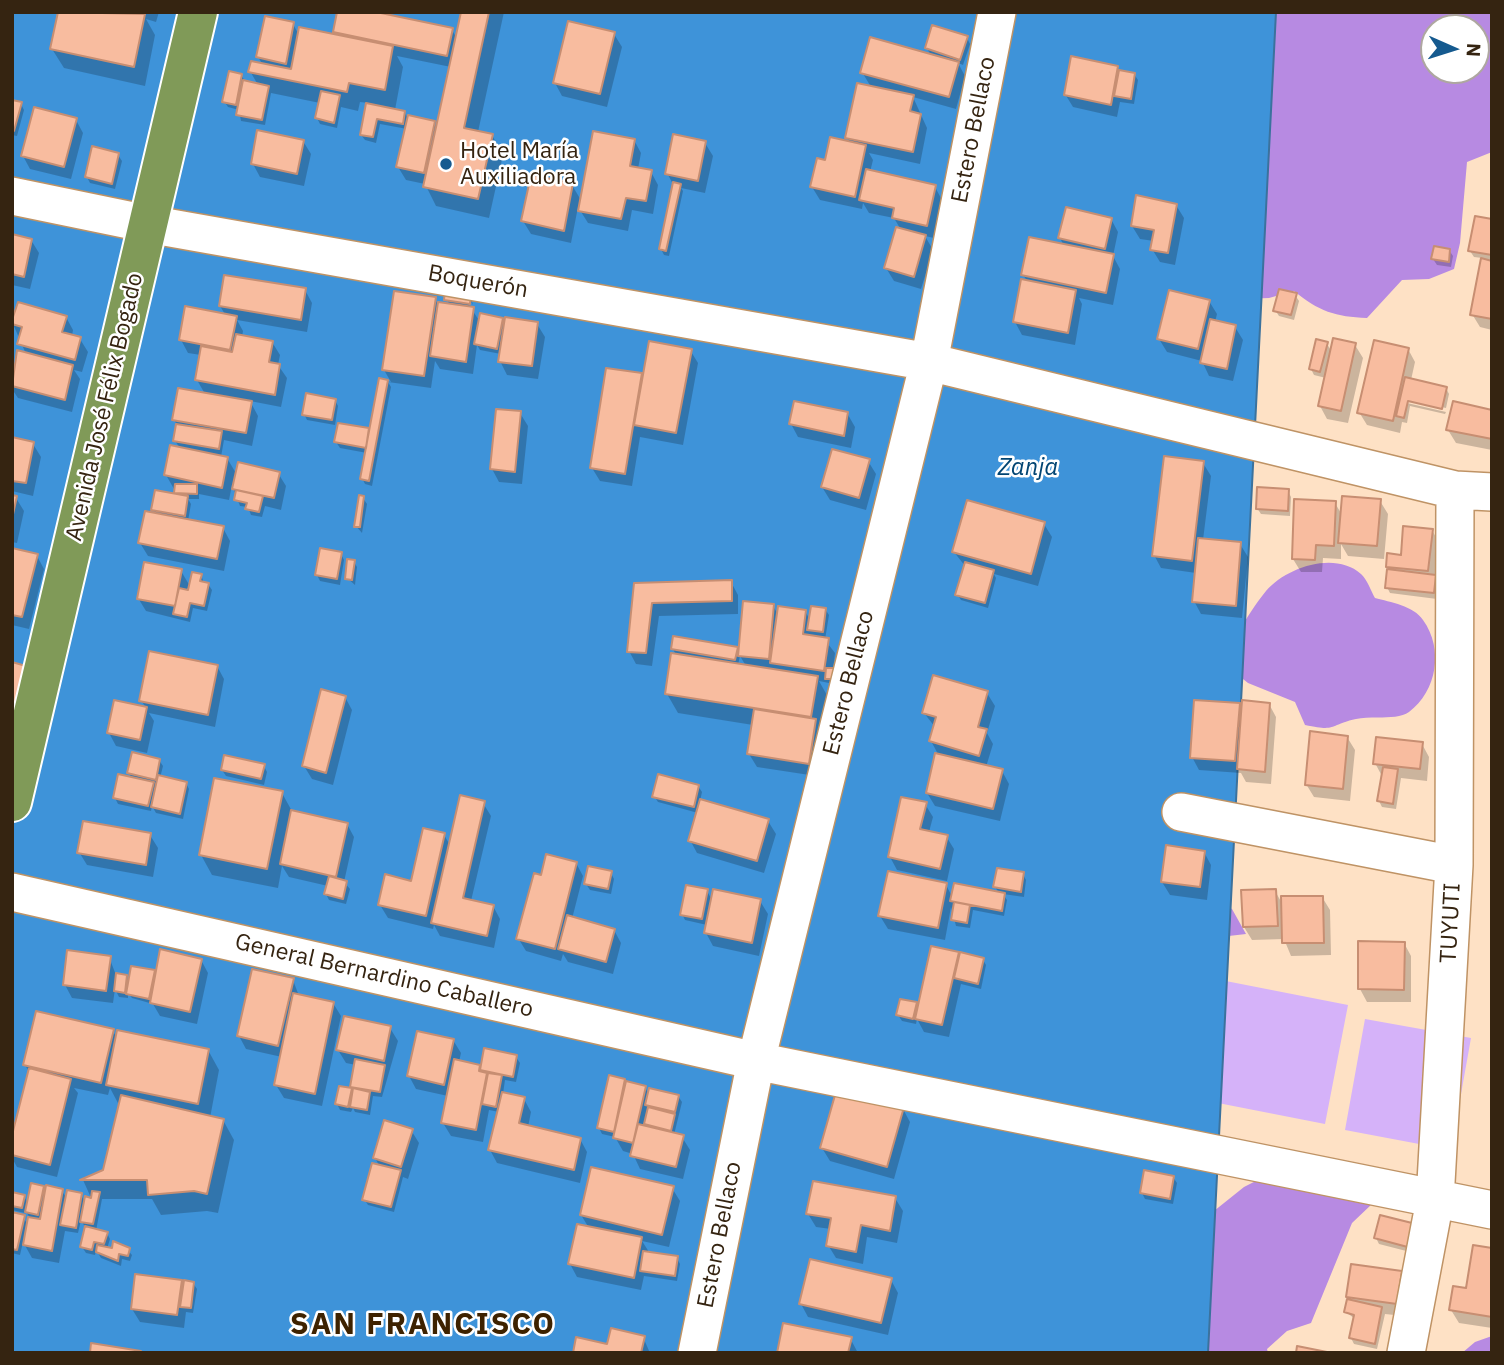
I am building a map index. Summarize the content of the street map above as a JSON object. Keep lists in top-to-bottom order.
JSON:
{
  "streets": {
    "highway": ["Avenida José Félix Bogado"],
    "street": [
      "Estero Bellaco",
      "Boquerón",
      "TUYUTI",
      "General Bernardino Caballero"
    ]
  },
  "crossings": [
    ["Estero Bellaco", "Boquerón"],
    ["Estero Bellaco", "General Bernardino Caballero"],
    ["Boquerón", "Avenida José Félix Bogado"],
    ["Boquerón", "TUYUTI"],
    ["TUYUTI", "General Bernardino Caballero"]
  ],
  "districts": ["SAN FRANCISCO"],
  "water": ["Zanja"],
  "places": ["Hotel María Auxiliadora"],
  "north": "right"
}
